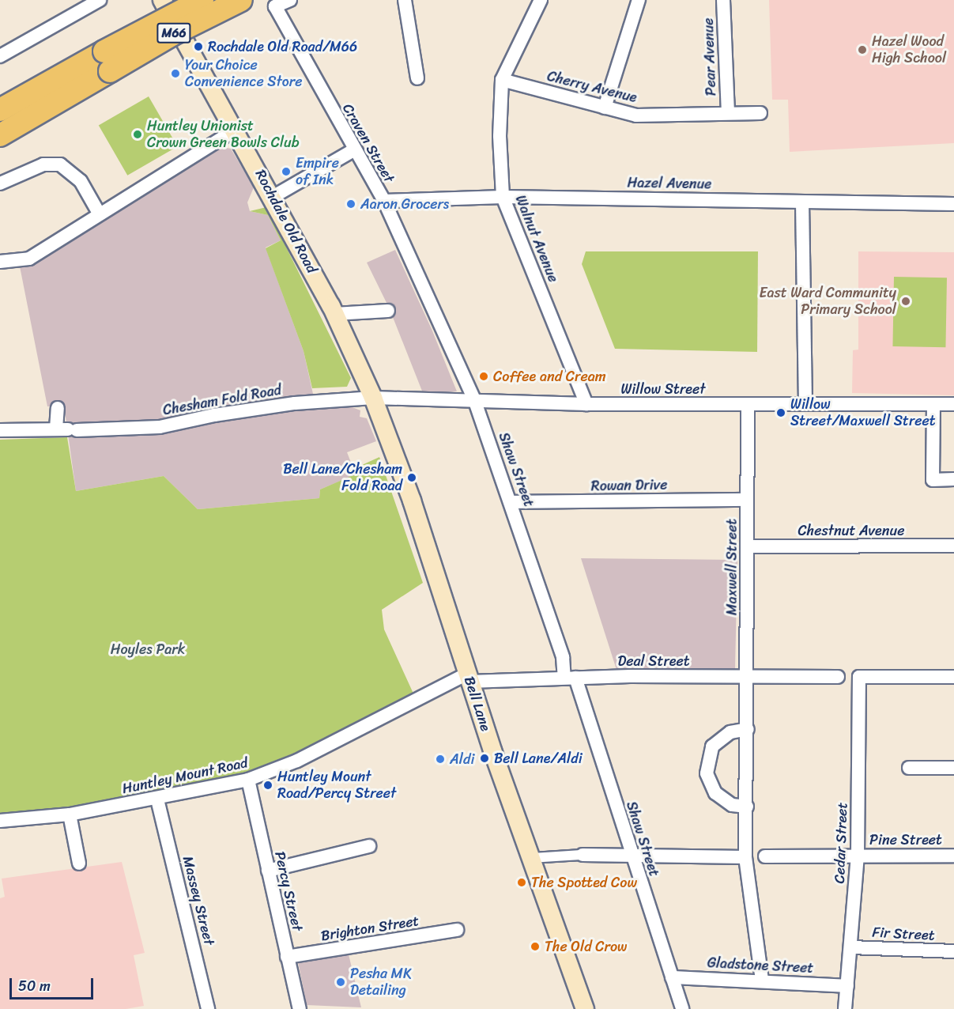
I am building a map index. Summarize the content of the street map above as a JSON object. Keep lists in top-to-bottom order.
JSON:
{
  "streets": {
    "highway": ["M66"],
    "main road": ["Rochdale Old Road", "Bell Lane"],
    "street": [
      "Pear Avenue",
      "Cherry Avenue",
      "Craven Street",
      "Hazel Avenue",
      "Walnut Avenue",
      "Willow Street",
      "Chesham Fold Road",
      "Shaw Street",
      "Rowan Drive",
      "Chestnut Avenue",
      "Maxwell Street",
      "Deal Street",
      "Huntley Mount Road",
      "Pine Street",
      "Cedar Street",
      "Percy Street",
      "Massey Street",
      "Brighton Street",
      "Fir Street",
      "Gladstone Street"
    ]
  },
  "crossings": [
    ["Pear Avenue", "Cherry Avenue"],
    ["Cherry Avenue", "Walnut Avenue"],
    ["Craven Street", "Hazel Avenue"],
    ["Craven Street", "Willow Street"],
    ["Craven Street", "Shaw Street"],
    ["Hazel Avenue", "Walnut Avenue"],
    ["Rochdale Old Road", "Willow Street"],
    ["Rochdale Old Road", "Chesham Fold Road"],
    ["Rochdale Old Road", "Bell Lane"],
    ["Walnut Avenue", "Willow Street"],
    ["Willow Street", "Chesham Fold Road"],
    ["Willow Street", "Shaw Street"],
    ["Willow Street", "Maxwell Street"],
    ["Willow Street", "Bell Lane"],
    ["Chesham Fold Road", "Bell Lane"],
    ["Shaw Street", "Rowan Drive"],
    ["Shaw Street", "Deal Street"],
    ["Shaw Street", "Gladstone Street"],
    ["Rowan Drive", "Maxwell Street"],
    ["Chestnut Avenue", "Maxwell Street"],
    ["Maxwell Street", "Deal Street"],
    ["Maxwell Street", "Gladstone Street"],
    ["Deal Street", "Bell Lane"],
    ["Deal Street", "Huntley Mount Road"],
    ["Bell Lane", "Huntley Mount Road"],
    ["Huntley Mount Road", "Percy Street"],
    ["Huntley Mount Road", "Massey Street"],
    ["Pine Street", "Cedar Street"],
    ["Cedar Street", "Fir Street"],
    ["Cedar Street", "Gladstone Street"],
    ["Percy Street", "Brighton Street"]
  ],
  "parks": ["Hoyles Park"],
  "places": [
    "Rochdale Old Road/M66",
    "Hazel Wood High School",
    "Your Choice Convenience Store",
    "Huntley Unionist Crown Green Bowls Club",
    "Empire of Ink",
    "Aaron Grocers",
    "East Ward Community Primary School",
    "Coffee and Cream",
    "Willow Street/Maxwell Street",
    "Bell Lane/Chesham Fold Road",
    "Bell Lane/Aldi",
    "Aldi",
    "Huntley Mount Road/Percy Street",
    "The Spotted Cow",
    "The Old Crow",
    "Pesha MK Detailing"
  ],
  "scale_bar": "50 m"
}
